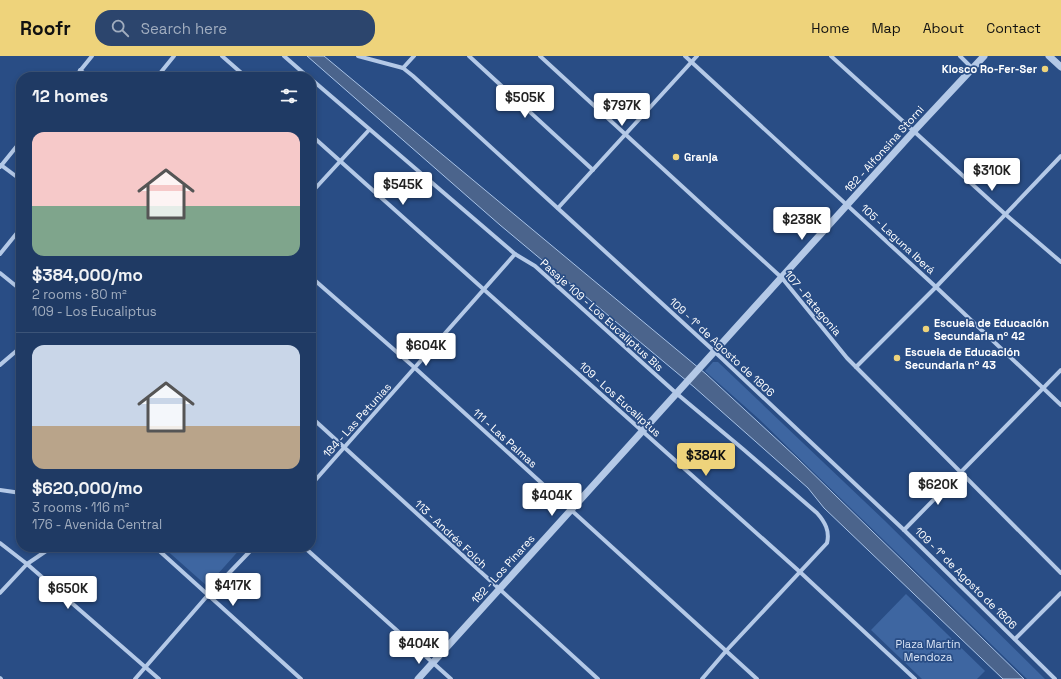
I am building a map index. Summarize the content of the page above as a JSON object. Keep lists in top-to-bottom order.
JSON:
{
  "streets": {
    "street": [
      "182 - Alfonsina Storni",
      "105 - Laguna Iberá",
      "107 - Patagonia",
      "Pasaje 109 - Los Eucaliptus Bis",
      "109 - 1° de Agosto de 1806",
      "109 - Los Eucaliptus",
      "184 - Las Petunias",
      "111 - Las Palmas",
      "113 - Andrés Folch",
      "182 - Los Pinares"
    ]
  },
  "crossings": [
    ["182 - Alfonsina Storni", "105 - Laguna Iberá"],
    ["182 - Alfonsina Storni", "107 - Patagonia"],
    ["182 - Alfonsina Storni", "109 - 1° de Agosto de 1806"],
    ["182 - Alfonsina Storni", "182 - Los Pinares"],
    ["Pasaje 109 - Los Eucaliptus Bis", "109 - Los Eucaliptus"],
    ["Pasaje 109 - Los Eucaliptus Bis", "184 - Las Petunias"],
    ["Pasaje 109 - Los Eucaliptus Bis", "182 - Los Pinares"],
    ["109 - Los Eucaliptus", "184 - Las Petunias"],
    ["109 - Los Eucaliptus", "182 - Los Pinares"],
    ["184 - Las Petunias", "111 - Las Palmas"],
    ["184 - Las Petunias", "113 - Andrés Folch"],
    ["111 - Las Palmas", "182 - Los Pinares"],
    ["113 - Andrés Folch", "182 - Los Pinares"]
  ],
  "parks": ["Plaza Martín Mendoza"],
  "places": [
    "Kiosco Ro-Fer-Ser",
    "Granja",
    "Escuela de Educación Secundaria nº 42",
    "Escuela de Educación Secundaria nº 43"
  ],
  "page": {
    "header": "Roofr",
    "search": "Search here",
    "nav": [
      "Home",
      "Map",
      "About",
      "Contact"
    ],
    "heading": "12 homes",
    "price": [
      "$505K",
      "$797K",
      "$310K",
      "$545K",
      "$238K",
      "$604K",
      "$384K",
      "$620K",
      "$404K",
      "$417K",
      "$650K",
      "$404K"
    ],
    "list": [
      {
        "name": "$384,000/mo",
        "note": "2 rooms · 80 m² · 109 - Los Eucaliptus"
      },
      {
        "name": "$620,000/mo",
        "note": "3 rooms · 116 m² · 176 - Avenida Central"
      }
    ]
  }
}
